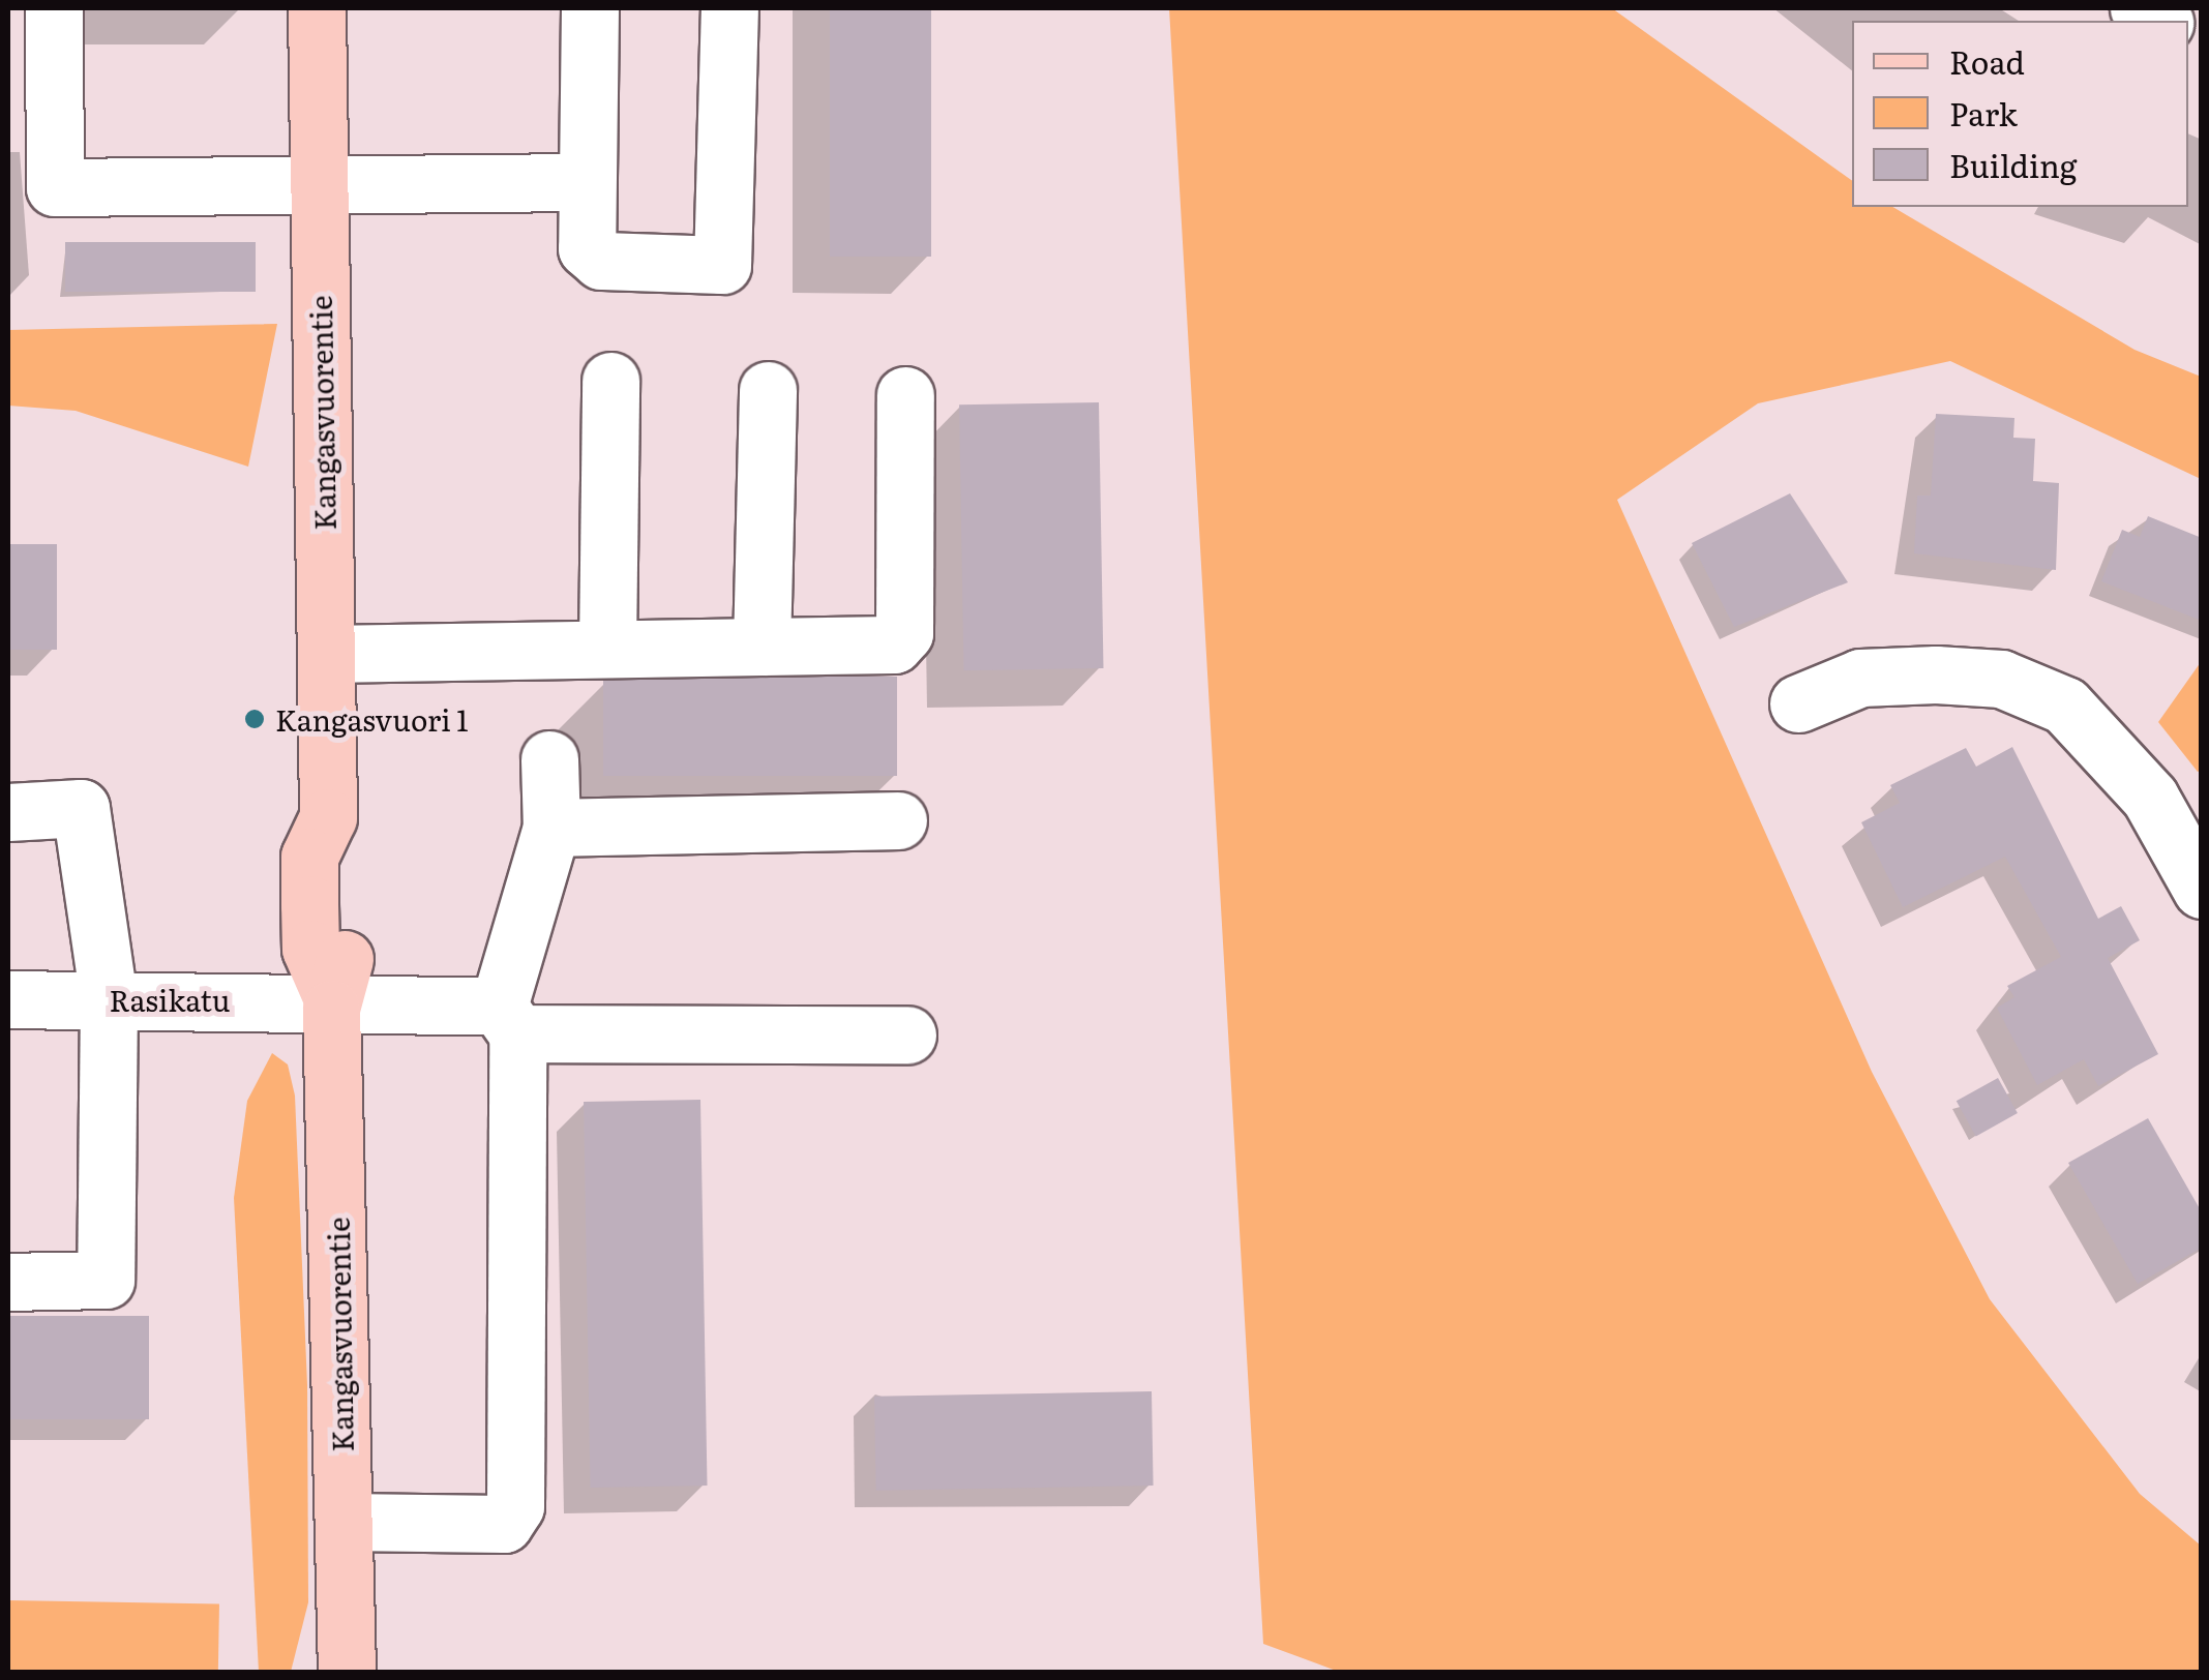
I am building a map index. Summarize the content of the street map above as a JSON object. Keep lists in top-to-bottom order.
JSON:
{
  "streets": {
    "main road": ["Kangasvuorentie"],
    "street": ["Rasikatu"]
  },
  "crossings": [
    ["Kangasvuorentie", "Rasikatu"]
  ],
  "places": ["Kangasvuori 1"],
  "legend": ["Road", "Park", "Building"]
}
